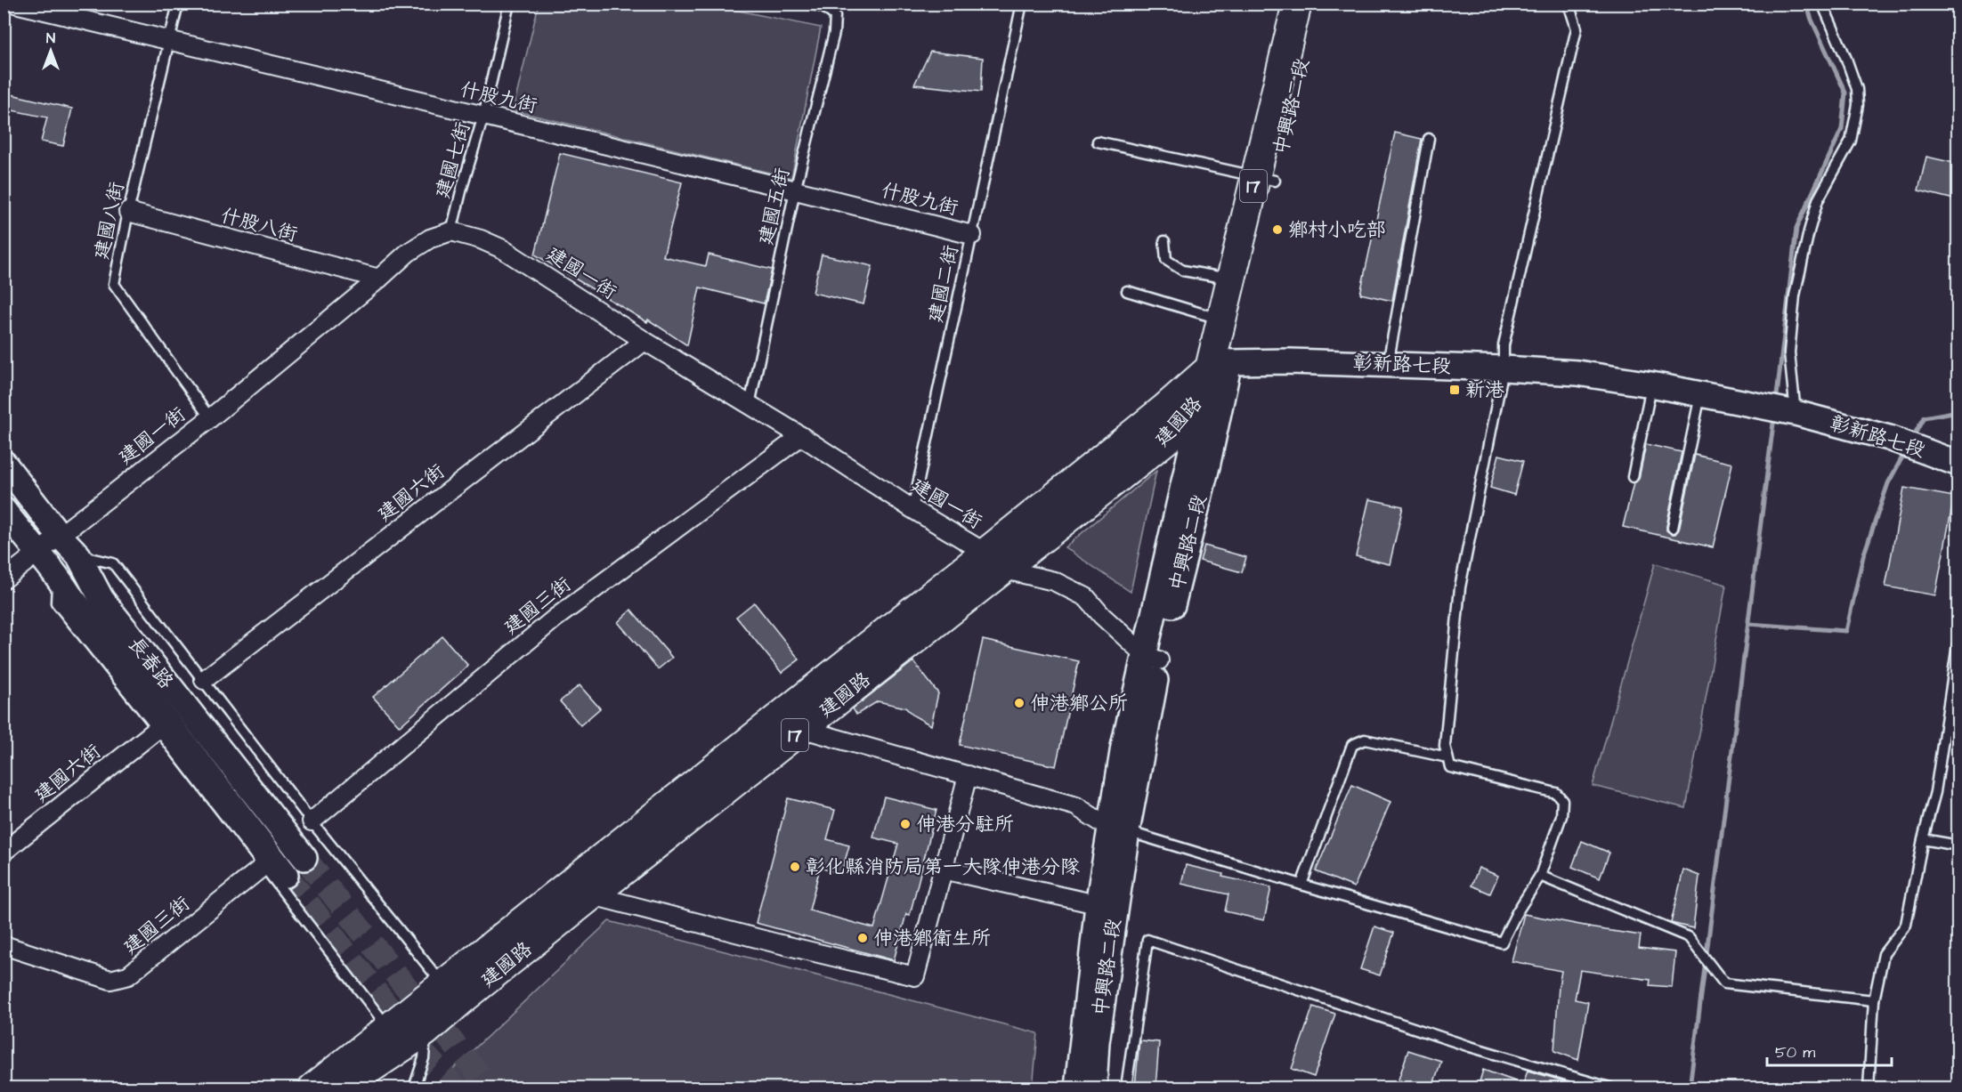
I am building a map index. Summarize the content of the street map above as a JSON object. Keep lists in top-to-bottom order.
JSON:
{
  "streets": {
    "main road": ["中興路二段", "17", "建國路"],
    "street": [
      "什股九街",
      "什股八街",
      "建國一街",
      "彰新路七段",
      "建國六街",
      "建國三街",
      "長春路"
    ],
    "lane": [
      "建國七街",
      "建國五街",
      "建國八街",
      "建國二街"
    ]
  },
  "crossings": [
    ["什股九街", "建國七街"],
    ["什股九街", "建國五街"],
    ["什股九街", "建國八街"],
    ["什股九街", "建國二街"],
    ["中興路二段", "建國一街"],
    ["中興路二段", "彰新路七段"],
    ["中興路二段", "建國路"],
    ["建國七街", "建國一街"],
    ["建國五街", "建國一街"],
    ["建國八街", "什股八街"],
    ["建國八街", "建國一街"],
    ["什股八街", "建國一街"],
    ["建國一街", "建國二街"],
    ["建國一街", "建國路"],
    ["建國一街", "建國六街"],
    ["建國一街", "建國三街"],
    ["建國一街", "長春路"],
    ["彰新路七段", "建國路"]
  ],
  "places": {
    "other": [
      "鄉村小吃部",
      "伸港鄉公所",
      "伸港分駐所",
      "彰化縣消防局第一大隊伸港分隊",
      "伸港鄉衛生所"
    ],
    "transit": ["新港"]
  },
  "scale_bar": "50 m",
  "north": "top"
}
